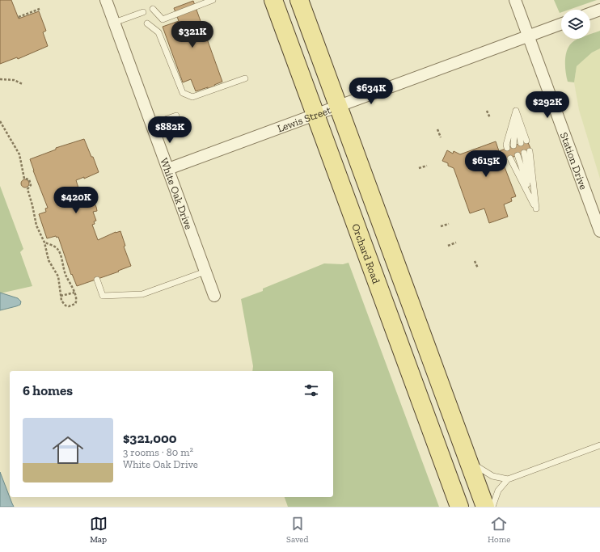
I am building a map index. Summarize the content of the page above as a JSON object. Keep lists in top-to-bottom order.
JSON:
{
  "streets": {
    "main road": ["Orchard Road"],
    "street": ["Lewis Street", "Station Drive", "White Oak Drive"]
  },
  "crossings": [
    ["Lewis Street", "Station Drive"],
    ["Lewis Street", "White Oak Drive"],
    ["Lewis Street", "Orchard Road"]
  ],
  "page": {
    "price": [
      "$321K",
      "$634K",
      "$292K",
      "$882K",
      "$615K",
      "$420K"
    ],
    "heading": "6 homes",
    "list": [
      {
        "name": "$321,000",
        "note": "3 rooms · 80 m² · White Oak Drive"
      }
    ],
    "tabs": ["Map", "Saved", "Home"]
  }
}
